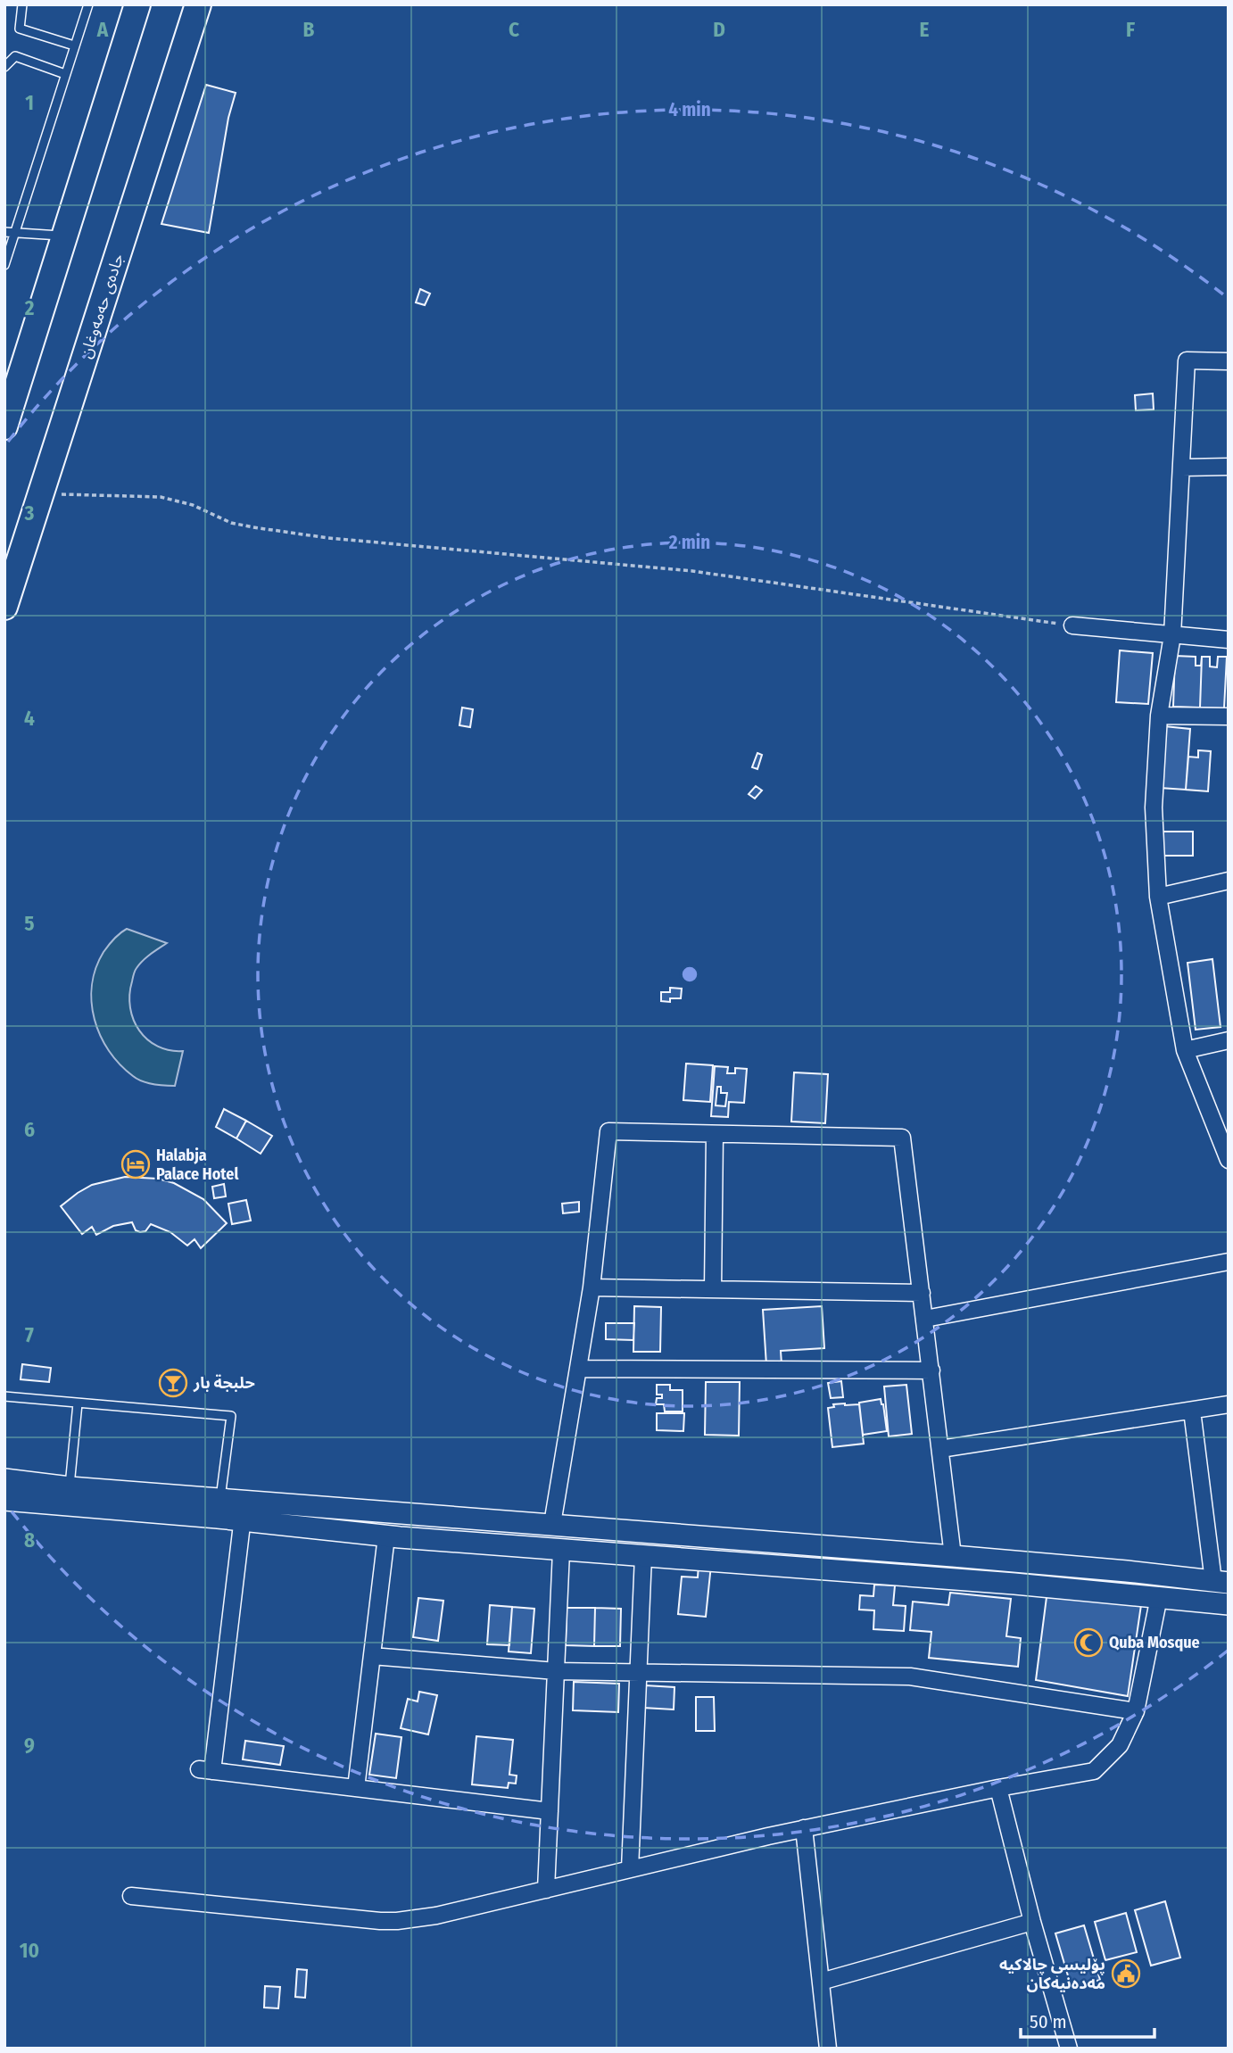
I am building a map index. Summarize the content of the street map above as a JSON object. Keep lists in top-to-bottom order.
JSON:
{
  "streets": {
    "main road": ["جادەی حەمەوغان"]
  },
  "places": {
    "hotel": ["Halabja Palace Hotel"],
    "bar": ["حلبجة بار"],
    "mosque": ["Quba Mosque"],
    "public building": ["پۆلیسی چالاکیە مەدەنیەکان"]
  },
  "scale_bar": "50 m",
  "grid": {
    "columns": [
      "A",
      "B",
      "C",
      "D",
      "E",
      "F"
    ],
    "rows": [
      "1",
      "2",
      "3",
      "4",
      "5",
      "6",
      "7",
      "8",
      "9",
      "10"
    ]
  },
  "rings": ["4 min", "2 min"]
}
